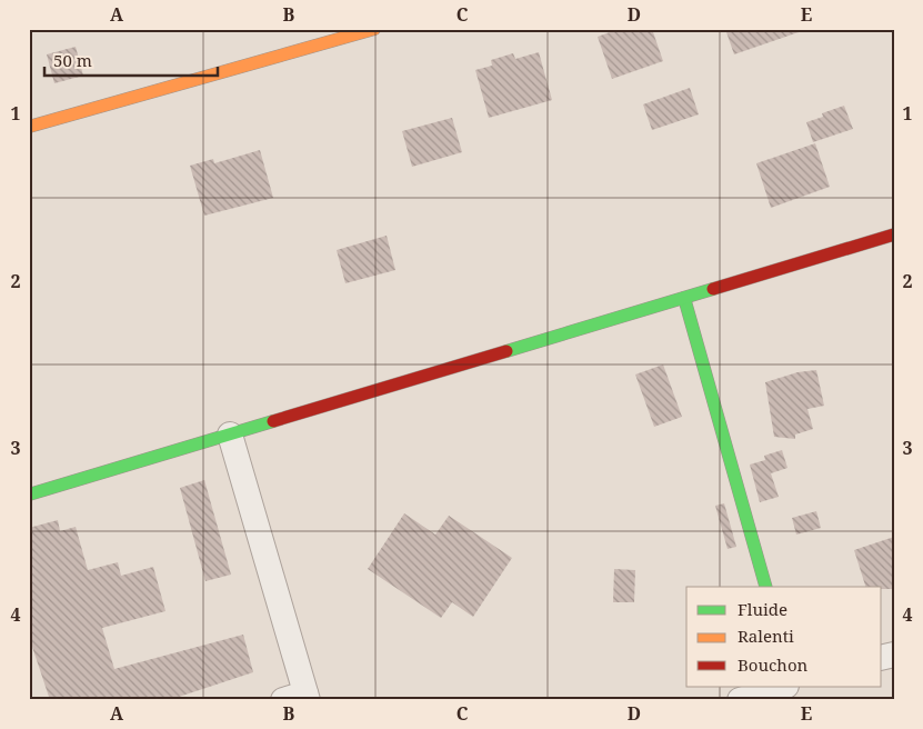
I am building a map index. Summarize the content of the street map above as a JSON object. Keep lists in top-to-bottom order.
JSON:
{
  "legend": ["Fluide", "Ralenti", "Bouchon"],
  "scale_bar": "50 m",
  "grid": {
    "columns": [
      "A",
      "B",
      "C",
      "D",
      "E"
    ],
    "rows": [
      "1",
      "2",
      "3",
      "4"
    ]
  }
}
